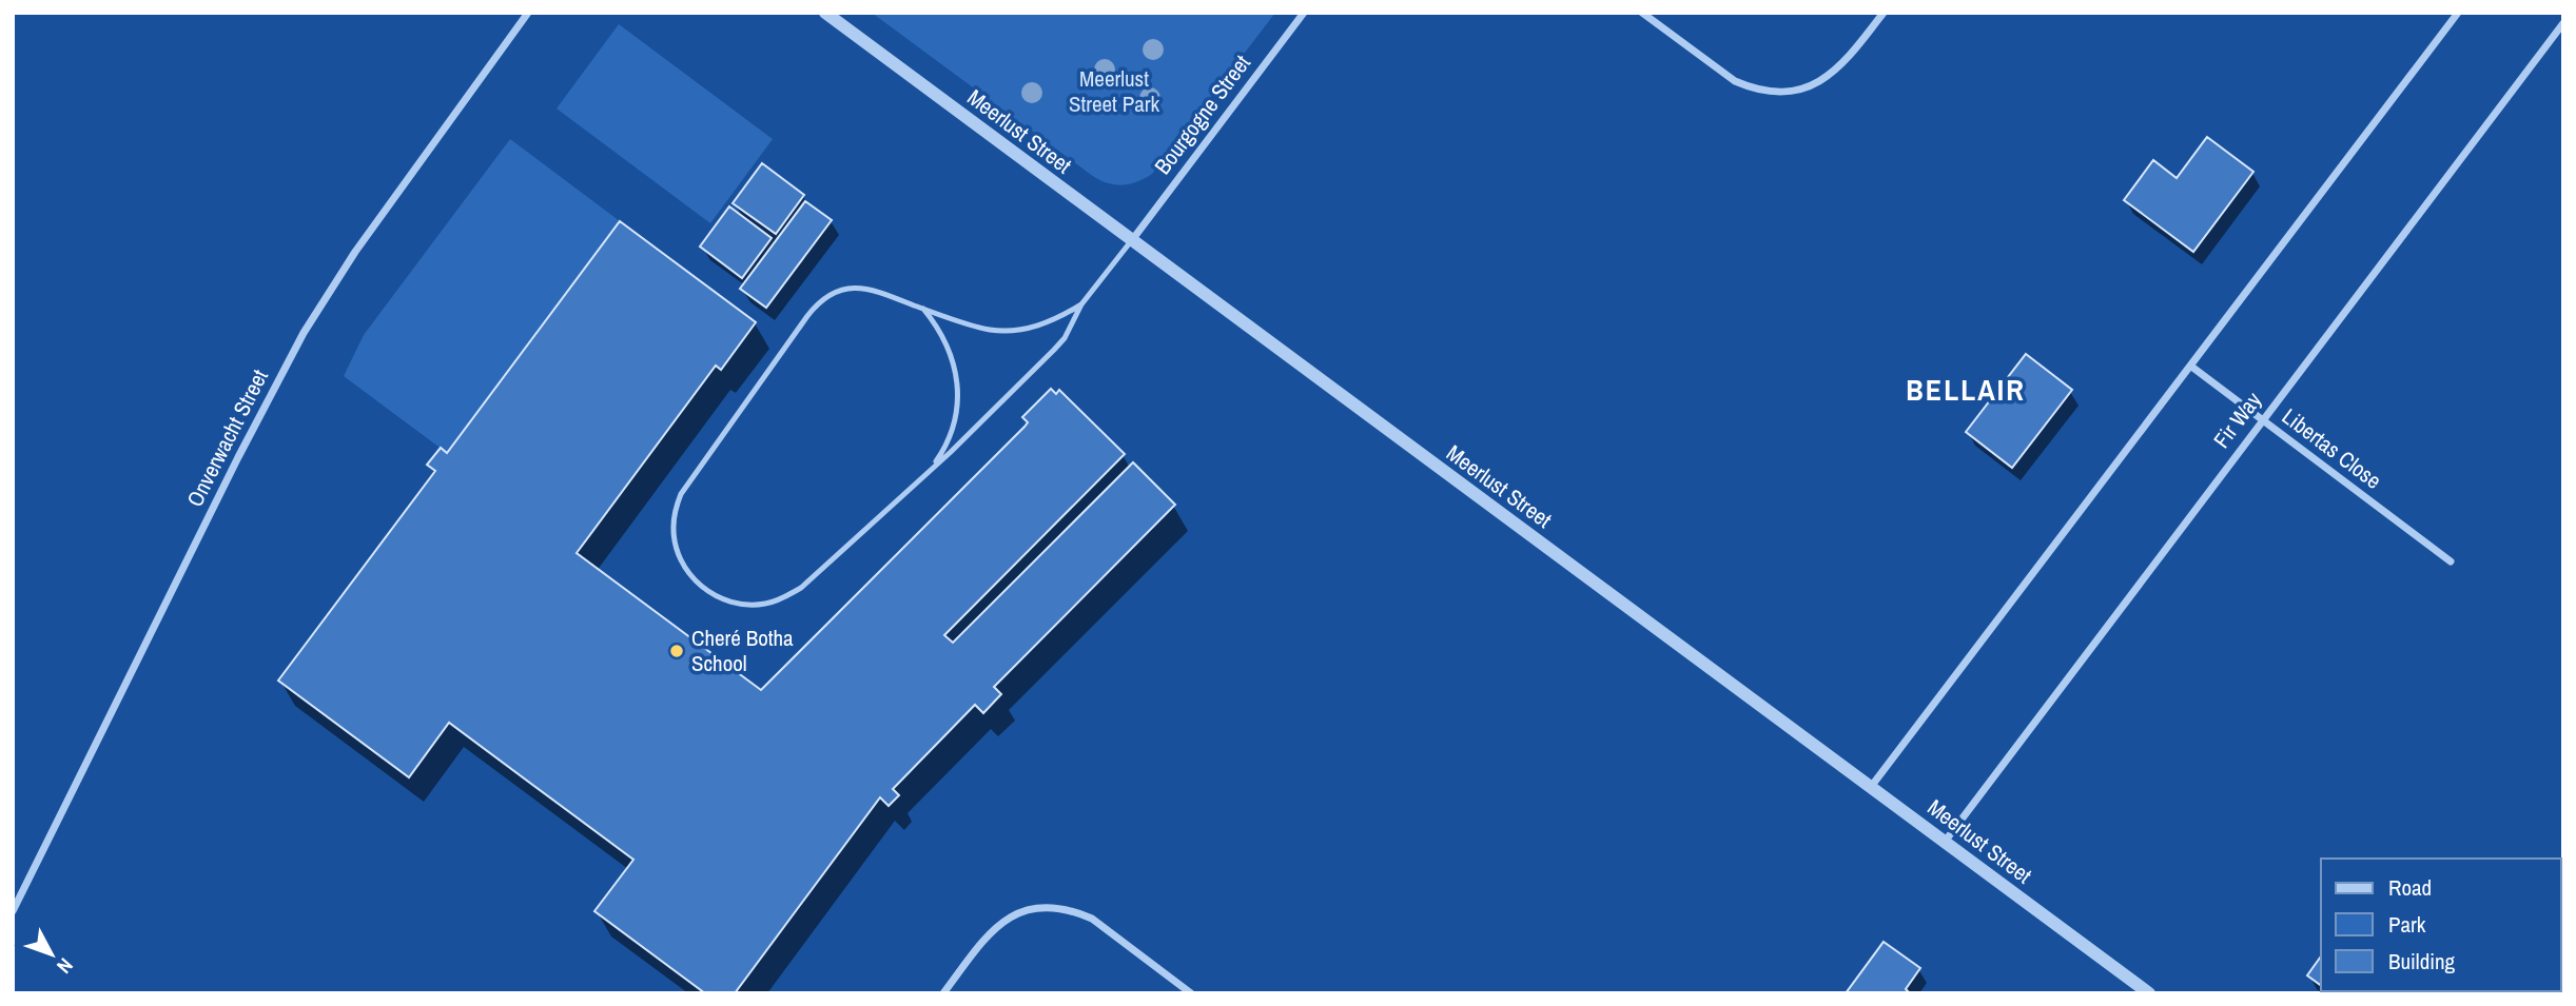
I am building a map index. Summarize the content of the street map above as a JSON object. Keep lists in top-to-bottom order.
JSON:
{
  "streets": {
    "street": [
      "Bourgogne Street",
      "Meerlust Street",
      "Fir Way",
      "Onverwacht Street",
      "Libertas Close"
    ]
  },
  "crossings": [
    ["Bourgogne Street", "Meerlust Street"],
    ["Meerlust Street", "Fir Way"],
    ["Fir Way", "Libertas Close"]
  ],
  "districts": ["BELLAIR"],
  "parks": ["Meerlust Street Park"],
  "places": ["Cheré Botha School"],
  "legend": ["Road", "Park", "Building"],
  "north": "bottom right"
}
